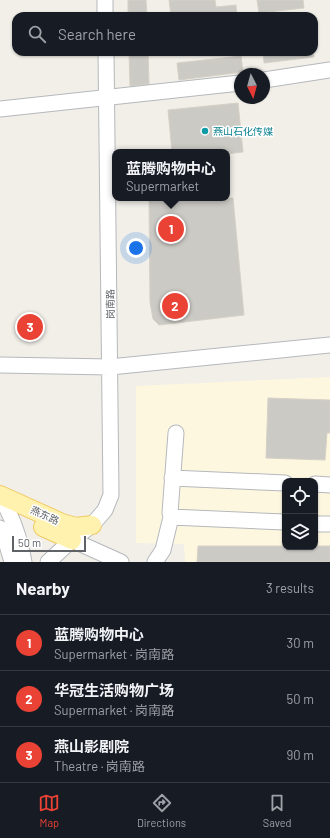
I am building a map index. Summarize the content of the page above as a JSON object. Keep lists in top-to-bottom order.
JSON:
{
  "streets": {
    "main road": ["燕东路"],
    "street": ["岗南路"]
  },
  "crossings": [
    ["岗南路", "燕东路"]
  ],
  "places": ["燕山石化传媒"],
  "scale_bar": "50 m",
  "north": "bottom",
  "page": {
    "search": "Search here",
    "popup": ["蓝腾购物中心", "Supermarket"],
    "pins": ["1", "2", "3"],
    "scale": "50 m",
    "heading": ["Nearby", "3 results"],
    "list": [
      {
        "mark": "1",
        "name": "蓝腾购物中心",
        "note": "Supermarket · 岗南路",
        "value": "30 m"
      },
      {
        "mark": "2",
        "name": "华冠生活购物广场",
        "note": "Supermarket · 岗南路",
        "value": "50 m"
      },
      {
        "mark": "3",
        "name": "燕山影剧院",
        "note": "Theatre · 岗南路",
        "value": "90 m"
      }
    ],
    "nav": ["Map", "Directions", "Saved"]
  }
}
